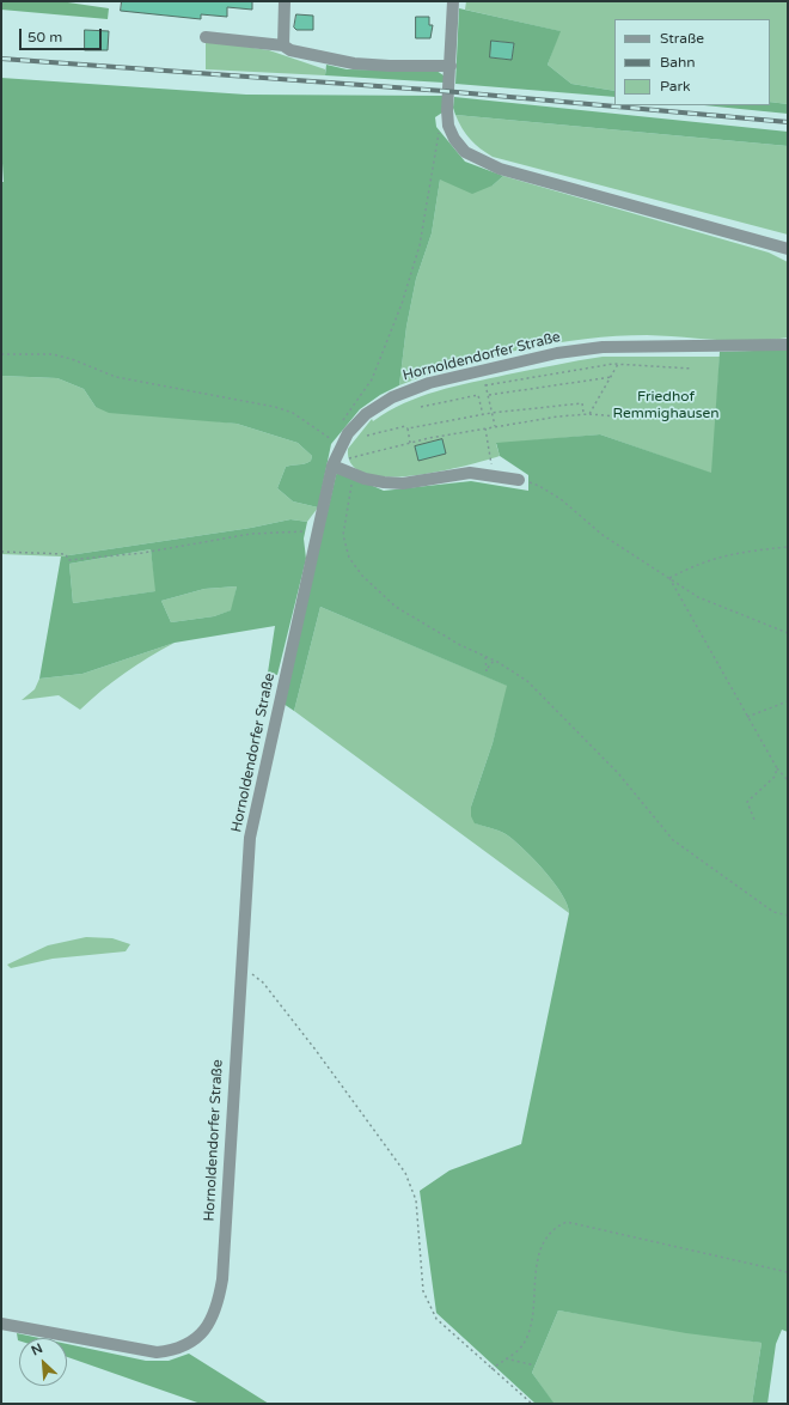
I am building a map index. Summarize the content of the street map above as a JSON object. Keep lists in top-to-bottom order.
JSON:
{
  "streets": {
    "street": ["Hornoldendorfer Straße"]
  },
  "parks": ["Friedhof Remmighausen"],
  "legend": ["Straße", "Bahn", "Park"],
  "scale_bar": "50 m",
  "north": "top left"
}
